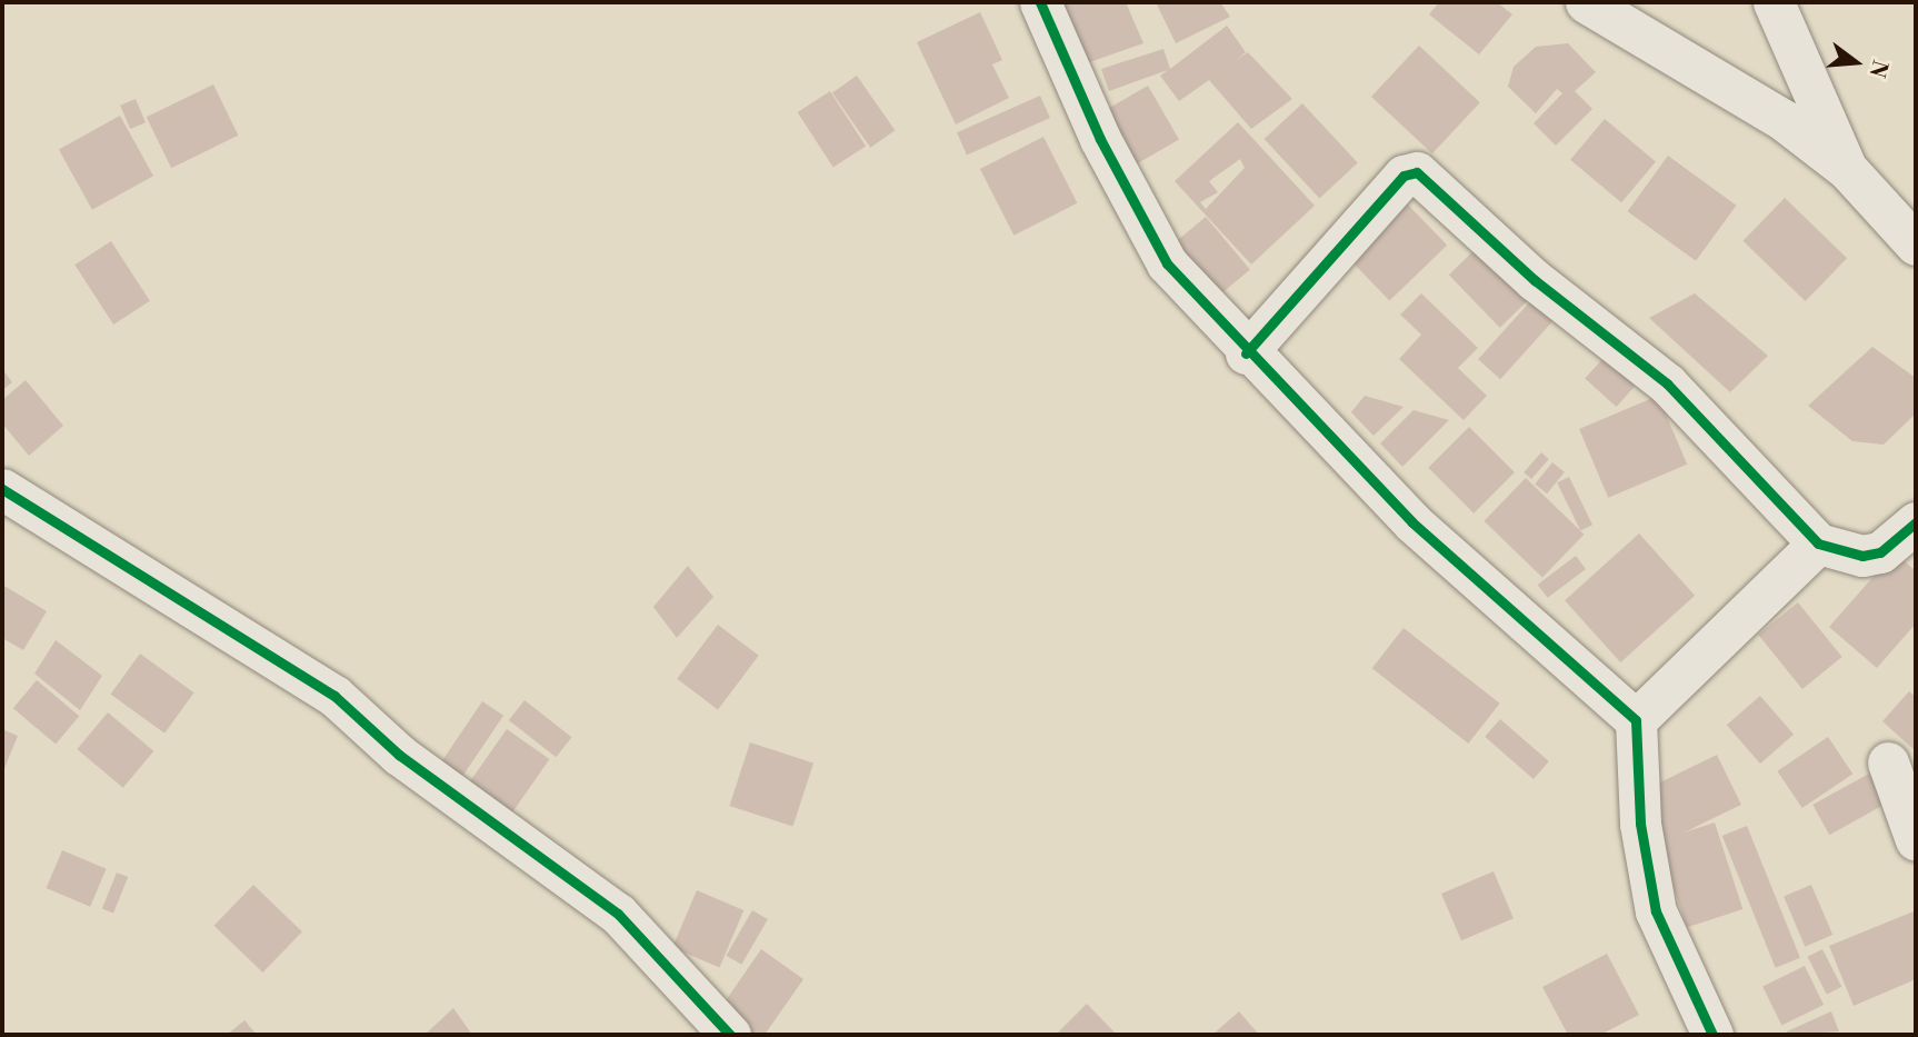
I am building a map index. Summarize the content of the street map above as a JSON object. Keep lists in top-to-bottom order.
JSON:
{
  "north": "right"
}
